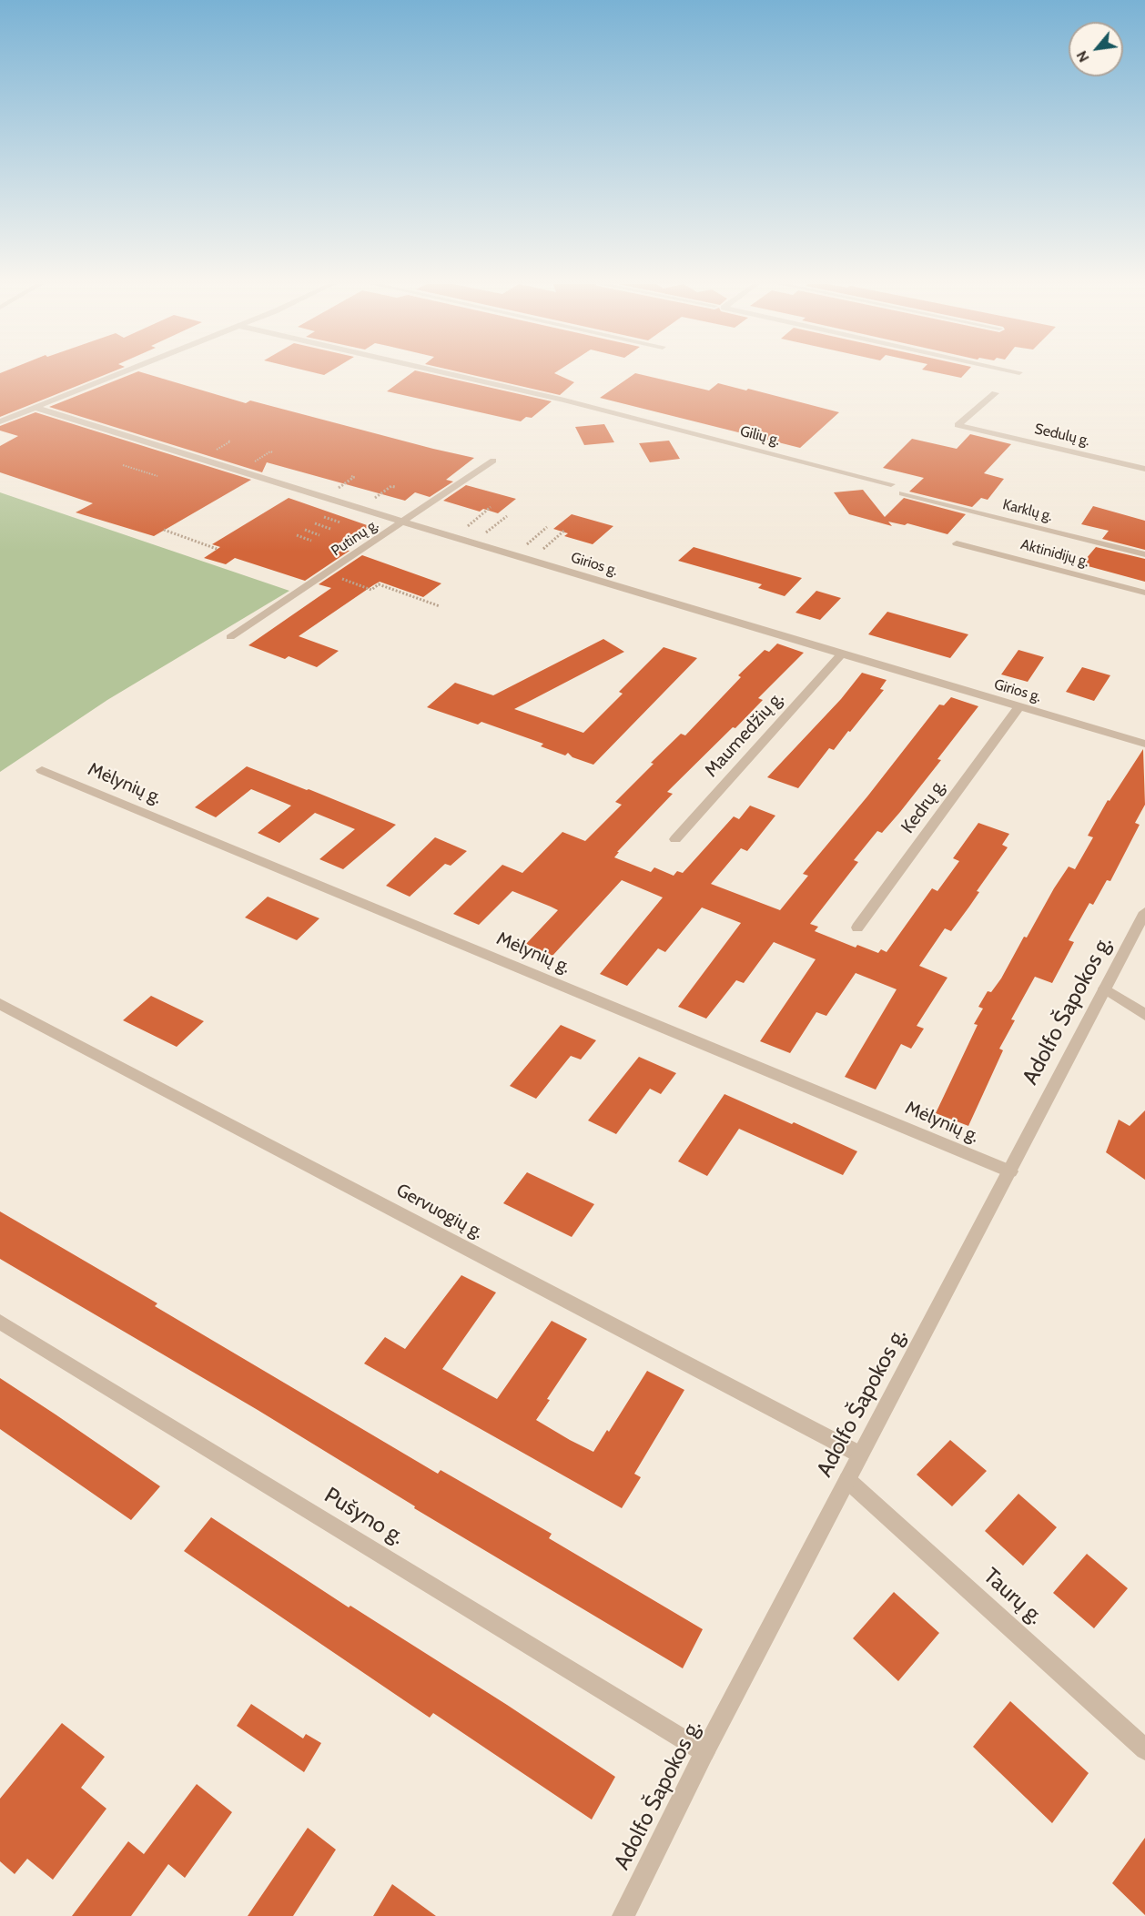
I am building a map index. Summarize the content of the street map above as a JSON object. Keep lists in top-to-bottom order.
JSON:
{
  "streets": {
    "street": [
      "Sedulų g.",
      "Gilių g.",
      "Karklų g.",
      "Putinų g.",
      "Aktinidijų g.",
      "Girios g.",
      "Maumedžių g.",
      "Mėlynių g.",
      "Kedrų g.",
      "Adolfo Šapokos g.",
      "Gervuogių g.",
      "Pušyno g.",
      "Taurų g."
    ]
  },
  "crossings": [
    ["Putinų g.", "Girios g."],
    ["Girios g.", "Maumedžių g."],
    ["Girios g.", "Kedrų g."],
    ["Mėlynių g.", "Adolfo Šapokos g."],
    ["Adolfo Šapokos g.", "Gervuogių g."],
    ["Adolfo Šapokos g.", "Pušyno g."],
    ["Adolfo Šapokos g.", "Taurų g."]
  ],
  "north": "bottom left"
}
